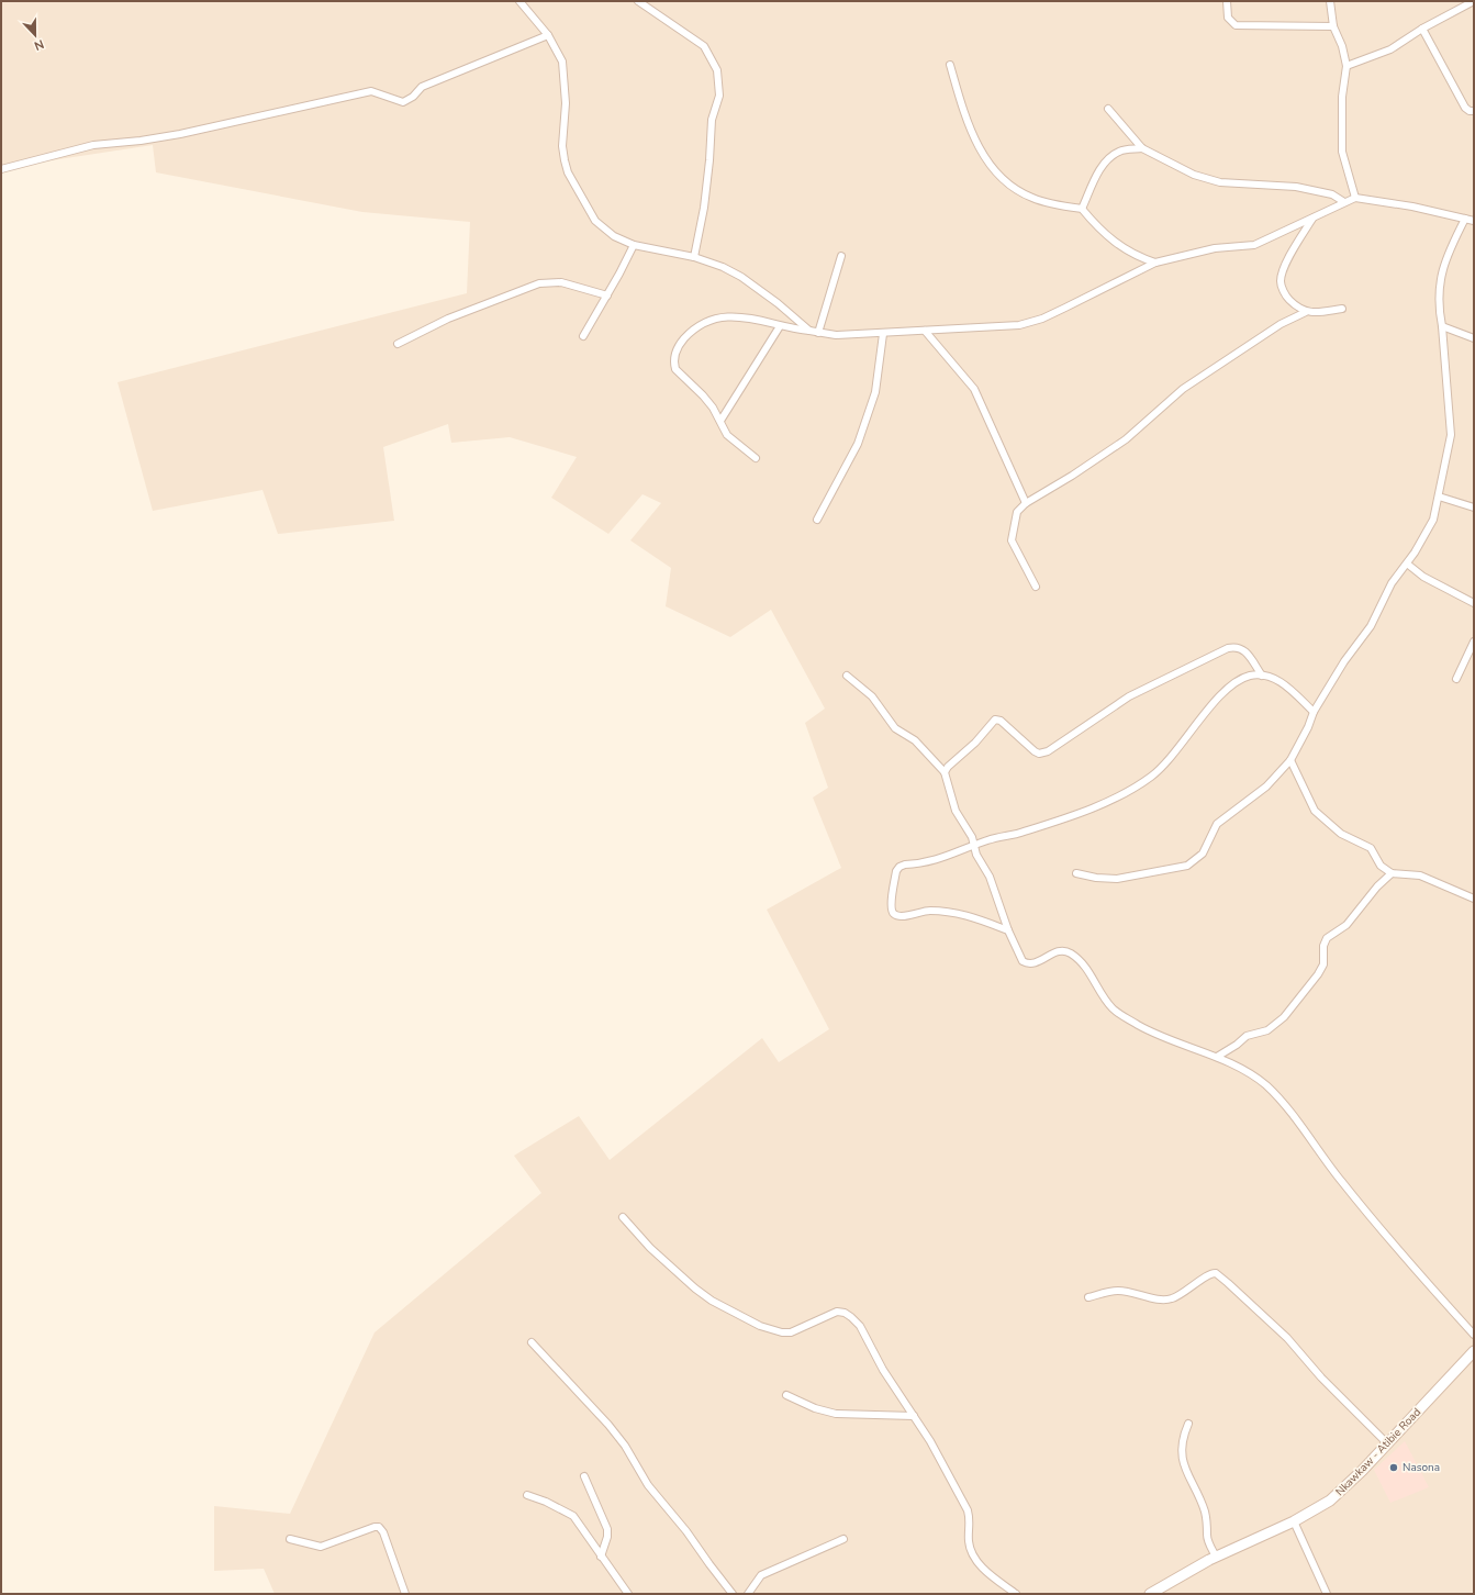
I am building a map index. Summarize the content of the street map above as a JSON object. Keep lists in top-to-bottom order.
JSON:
{
  "streets": {
    "main road": ["Nkawkaw - Atibie Road"]
  },
  "places": ["Nasona"],
  "north": "bottom"
}
